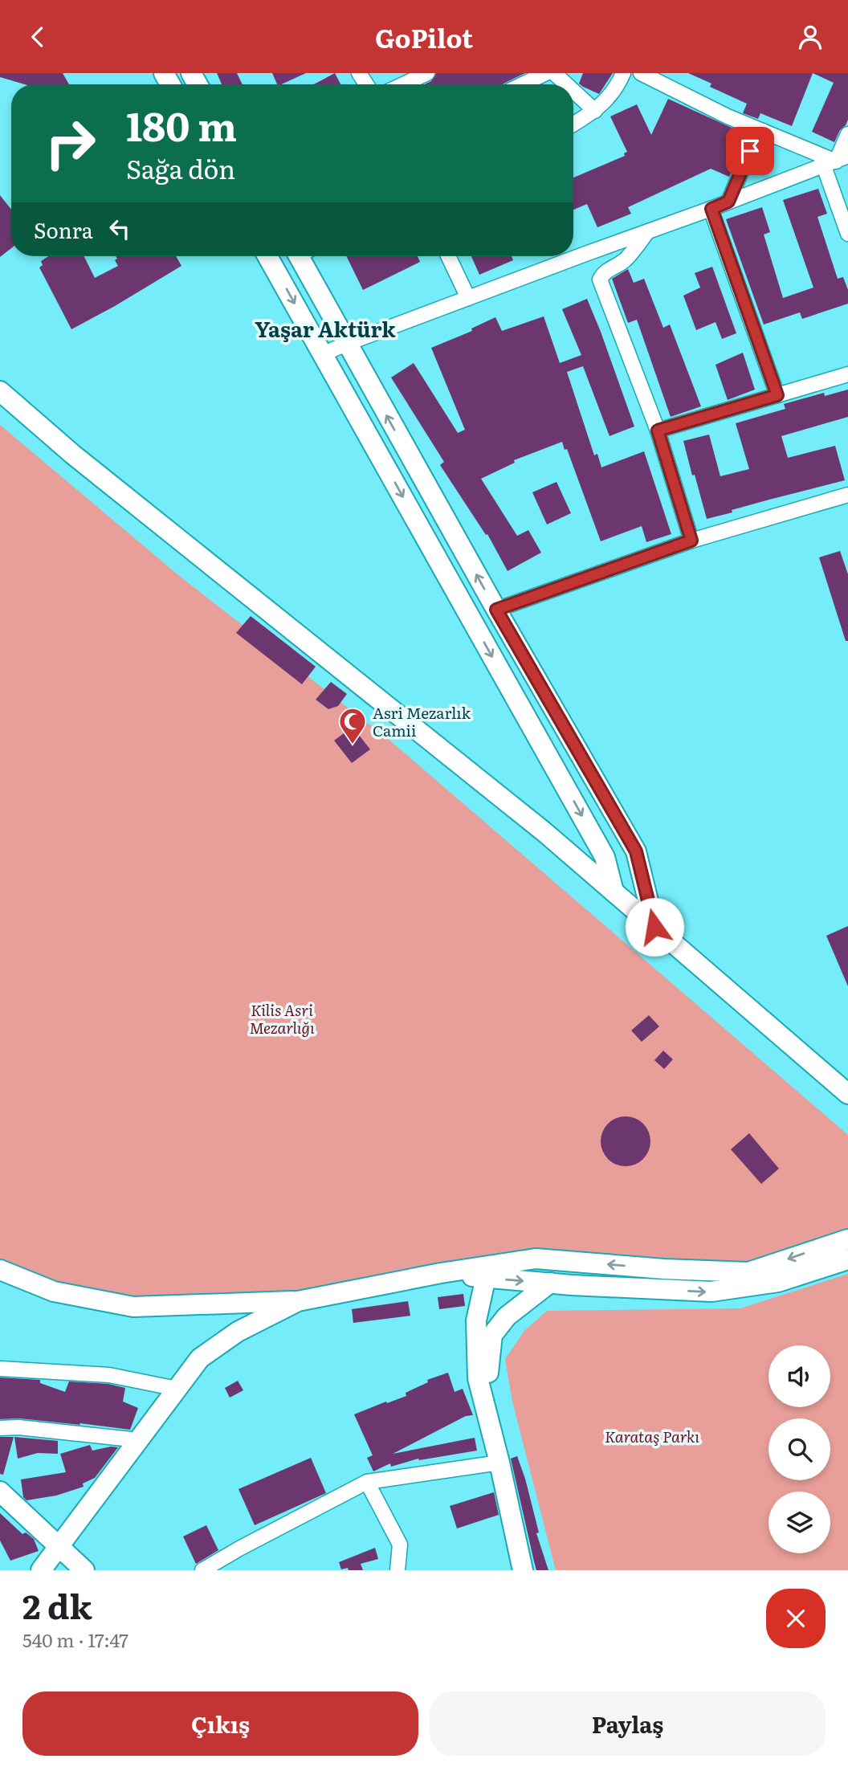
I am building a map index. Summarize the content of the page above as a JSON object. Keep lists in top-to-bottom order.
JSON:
{
  "districts": ["Yaşar Aktürk"],
  "parks": ["Kilis Asri Mezarlığı", "Karataş Parkı"],
  "places": {
    "mosque": ["Asri Mezarlık Camii"]
  },
  "page": {
    "header": "GoPilot",
    "turn": ["180 m", "Sağa dön"],
    "then": "Sonra",
    "heading": ["2 dk", "540 m · 17:47"],
    "buttons": ["Çıkış", "Paylaş"]
  }
}
